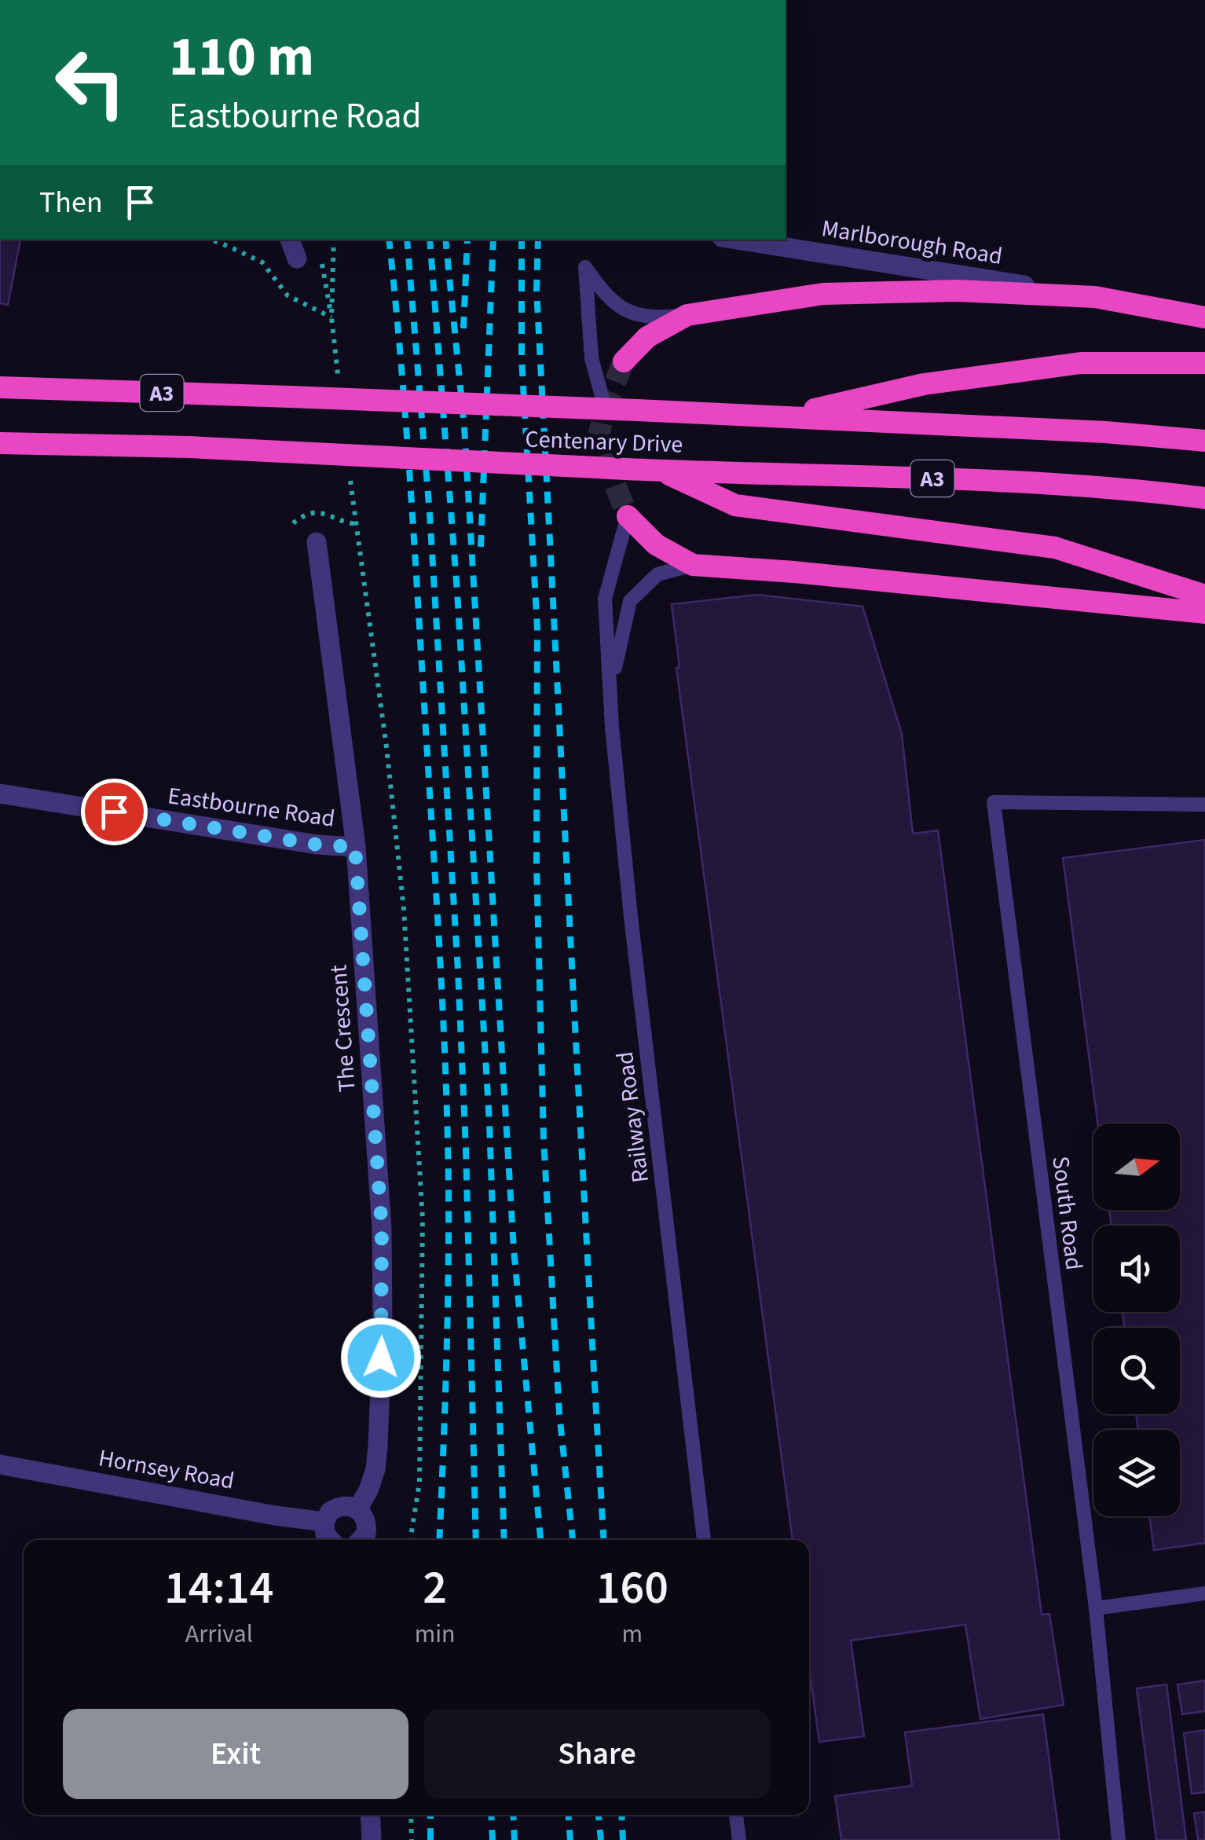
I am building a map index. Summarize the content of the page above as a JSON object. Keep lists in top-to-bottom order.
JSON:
{
  "streets": {
    "highway": ["A3", "Centenary Drive"],
    "street": [
      "Marlborough Road",
      "Eastbourne Road",
      "The Crescent",
      "Hornsey Road"
    ],
    "lane": ["Railway Road", "South Road"]
  },
  "crossings": [
    ["Eastbourne Road", "The Crescent"]
  ],
  "north": "right",
  "page": {
    "turn": ["110 m", "Eastbourne Road"],
    "then": "Then",
    "eta": [
      "14:14",
      "Arrival",
      "2",
      "min",
      "160",
      "m"
    ],
    "buttons": ["Exit", "Share"]
  }
}
